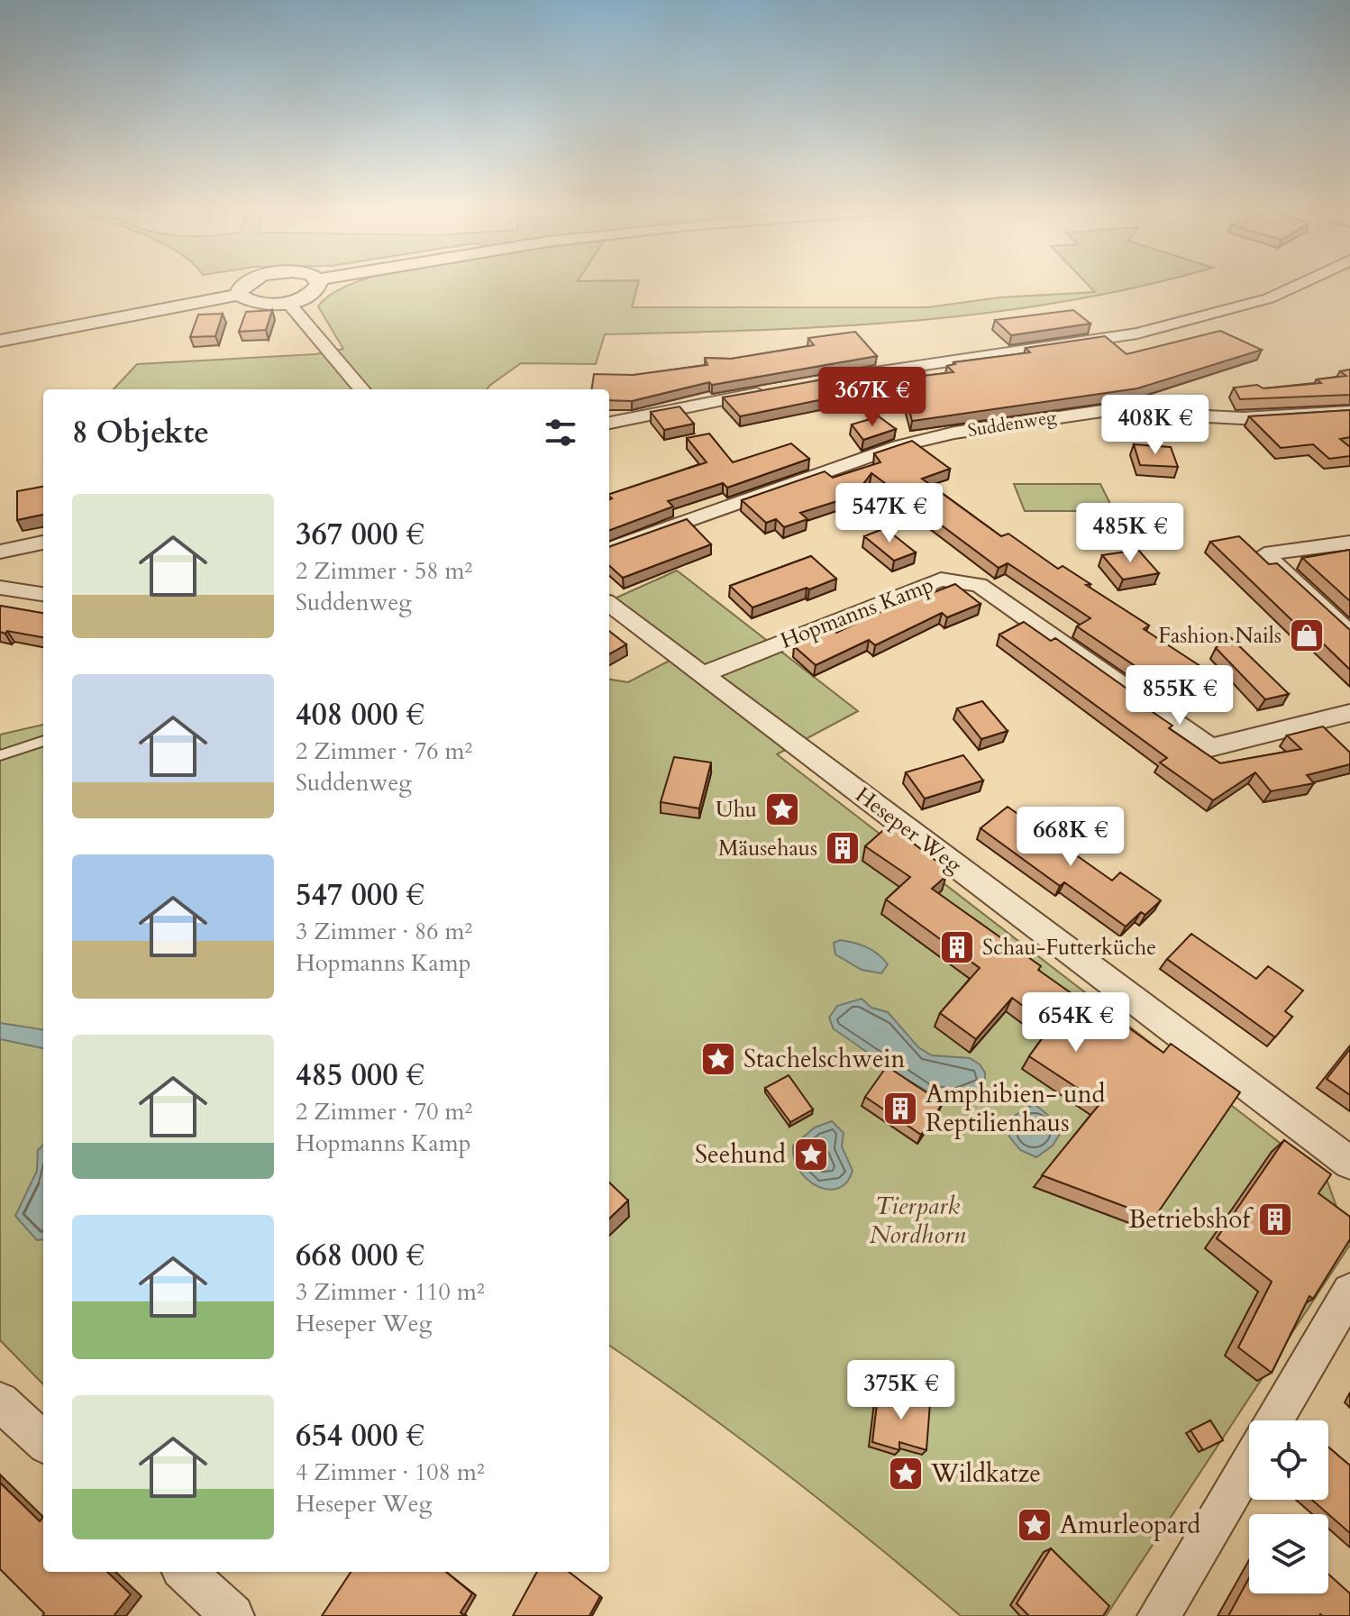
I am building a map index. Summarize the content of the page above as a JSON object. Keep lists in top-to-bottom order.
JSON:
{
  "streets": {
    "street": ["Suddenweg", "Hopmanns Kamp", "Heseper Weg"]
  },
  "crossings": [
    ["Hopmanns Kamp", "Heseper Weg"]
  ],
  "parks": ["Tierpark Nordhorn"],
  "places": {
    "shop": ["Fashion Nails"],
    "place": [
      "Uhu",
      "Stachelschwein",
      "Seehund",
      "Wildkatze",
      "Amurleopard"
    ],
    "building": [
      "Mäusehaus",
      "Schau-Futterküche",
      "Amphibien- und Reptilienhaus",
      "Betriebshof"
    ]
  },
  "page": {
    "price": [
      "367K €",
      "408K €",
      "547K €",
      "485K €",
      "855K €",
      "668K €",
      "654K €",
      "375K €"
    ],
    "heading": "8 Objekte",
    "list": [
      {
        "name": "367 000 €",
        "note": "2 Zimmer · 58 m² · Suddenweg"
      },
      {
        "name": "408 000 €",
        "note": "2 Zimmer · 76 m² · Suddenweg"
      },
      {
        "name": "547 000 €",
        "note": "3 Zimmer · 86 m² · Hopmanns Kamp"
      },
      {
        "name": "485 000 €",
        "note": "2 Zimmer · 70 m² · Hopmanns Kamp"
      },
      {
        "name": "668 000 €",
        "note": "3 Zimmer · 110 m² · Heseper Weg"
      },
      {
        "name": "654 000 €",
        "note": "4 Zimmer · 108 m² · Heseper Weg"
      }
    ]
  }
}
